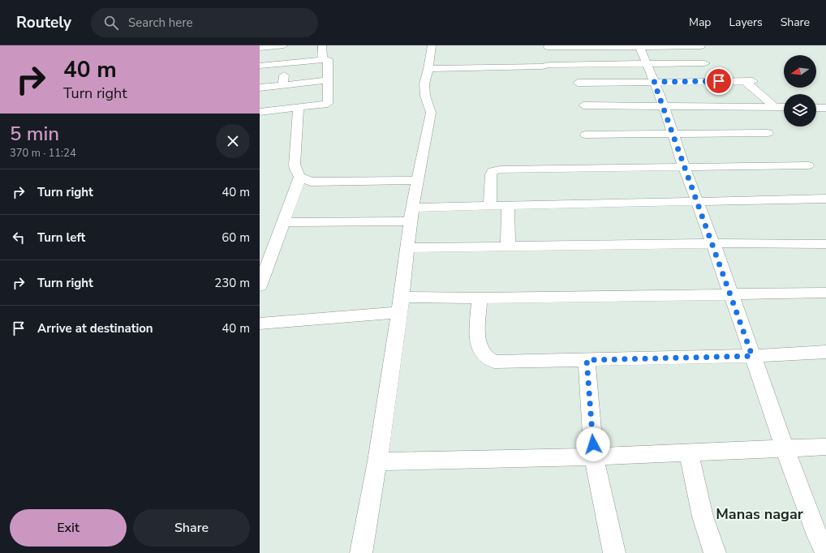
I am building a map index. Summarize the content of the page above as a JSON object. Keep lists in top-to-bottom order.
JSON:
{
  "districts": ["Manas nagar"],
  "north": "left",
  "page": {
    "header": "Routely",
    "search": "Search here",
    "nav": ["Map", "Layers", "Share"],
    "turn": ["40 m", "Turn right"],
    "heading": ["5 min", "370 m · 11:24"],
    "list": [
      {
        "name": "Turn right",
        "value": "40 m"
      },
      {
        "name": "Turn left",
        "value": "60 m"
      },
      {
        "name": "Turn right",
        "value": "230 m"
      },
      {
        "name": "Arrive at destination",
        "value": "40 m"
      }
    ],
    "buttons": ["Exit", "Share"]
  }
}
